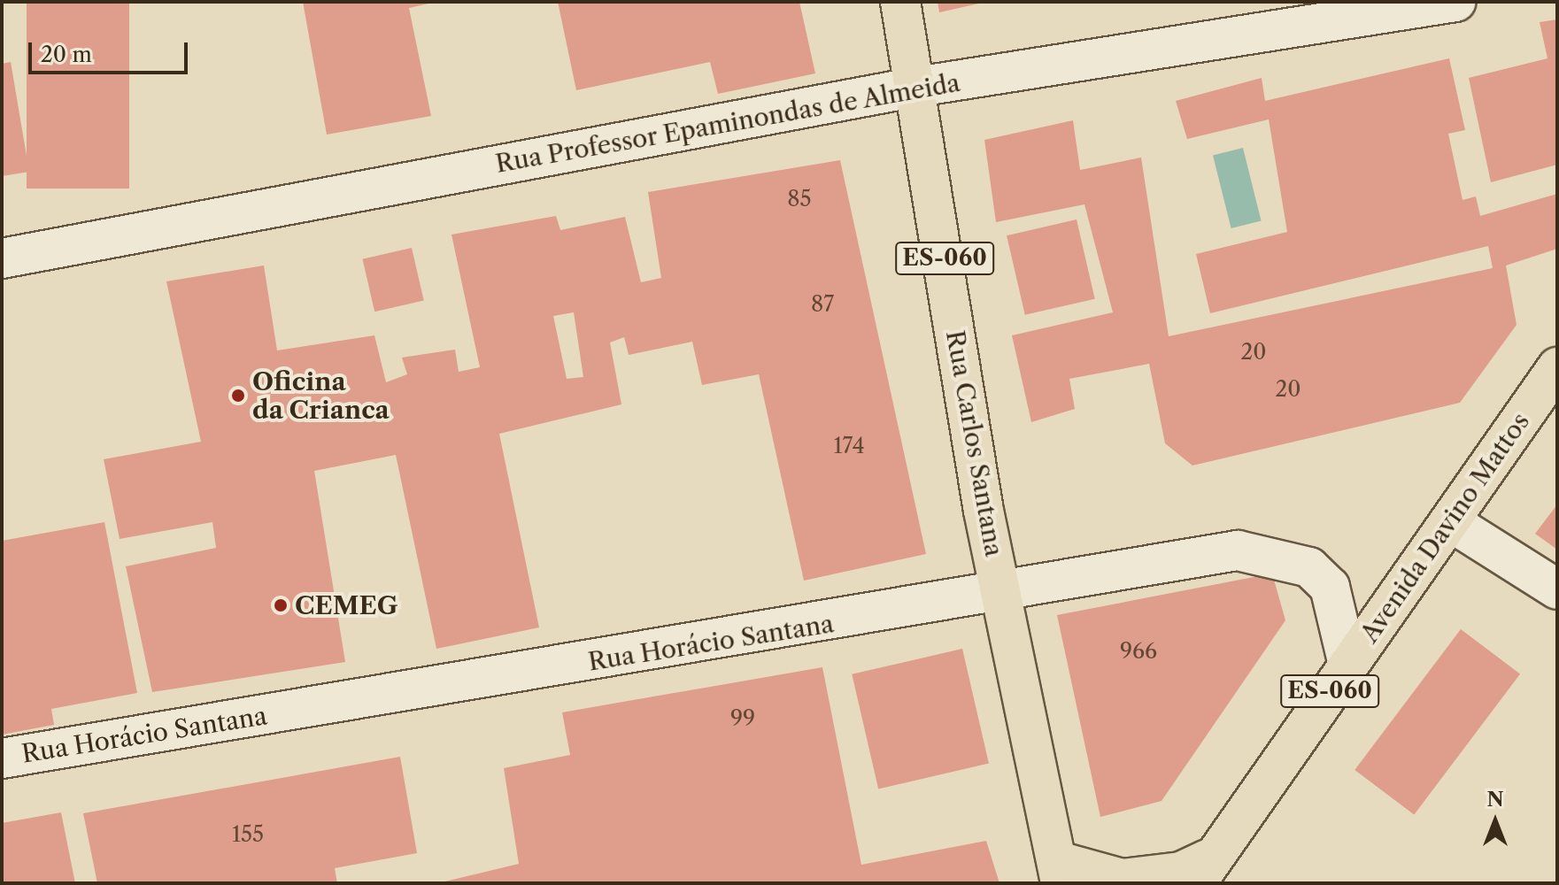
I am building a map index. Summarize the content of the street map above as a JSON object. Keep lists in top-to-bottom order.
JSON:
{
  "streets": {
    "main road": ["ES-060", "Rua Carlos Santana", "Avenida Davino Mattos"],
    "street": ["Rua Professor Epaminondas de Almeida", "Rua Horácio Santana"]
  },
  "crossings": [
    ["Rua Professor Epaminondas de Almeida", "Rua Carlos Santana"],
    ["Rua Carlos Santana", "Rua Horácio Santana"],
    ["Avenida Davino Mattos", "Rua Horácio Santana"]
  ],
  "places": ["Oficina da Crianca", "CEMEG"],
  "house_numbers": [
    "85",
    "87",
    "20",
    "20",
    "174",
    "966",
    "99",
    "155"
  ],
  "scale_bar": "20 m",
  "north": "top"
}
